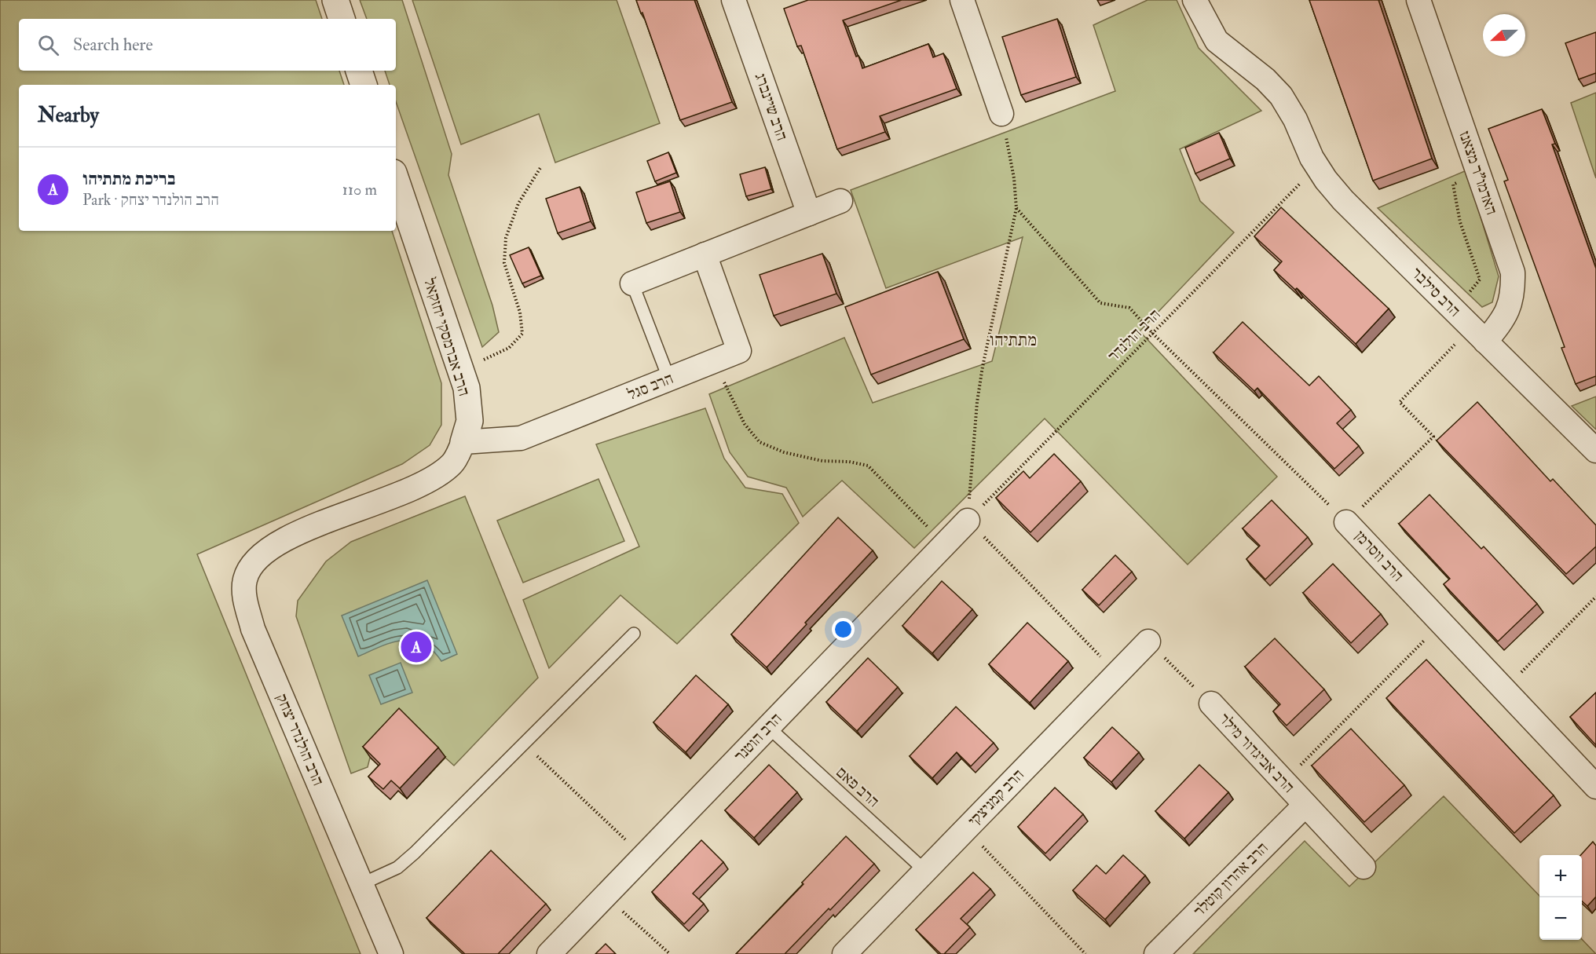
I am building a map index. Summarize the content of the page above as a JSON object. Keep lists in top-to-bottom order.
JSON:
{
  "streets": {
    "street": [
      "הרב שיינברג",
      "האדמו\"ר מצאנז",
      "הרב סילבר",
      "הרב אברמסקי יחזקאל",
      "הרב סגל",
      "הרב ווסרמן",
      "הרב הוטנר",
      "הרב הולנדר יצחק",
      "הרב אביגדור מילר",
      "הרב קמניצקי",
      "הרב אהרון קוטלר"
    ],
    "lane": ["הרב פאם"],
    "path": ["הרב הולנדר"]
  },
  "crossings": [
    ["האדמו\"ר מצאנז", "הרב סילבר"],
    ["הרב סילבר", "הרב הולנדר"],
    ["הרב הולנדר", "הרב ווסרמן"],
    ["הרב הולנדר", "הרב הוטנר"],
    ["הרב אברמסקי יחזקאל", "הרב סגל"],
    ["הרב אברמסקי יחזקאל", "הרב הולנדר יצחק"],
    ["הרב הוטנר", "הרב פאם"],
    ["הרב אביגדור מילר", "הרב קמניצקי"],
    ["הרב אביגדור מילר", "הרב אהרון קוטלר"],
    ["הרב פאם", "הרב קמניצקי"]
  ],
  "districts": ["מתתיהו"],
  "north": "left",
  "page": {
    "search": "Search here",
    "heading": "Nearby",
    "list": [
      {
        "mark": "A",
        "name": "בריכת מתתיהו",
        "note": "Park · הרב הולנדר יצחק",
        "value": "110 m"
      }
    ],
    "pins": "A",
    "map_buttons": ["+", "−"]
  }
}
